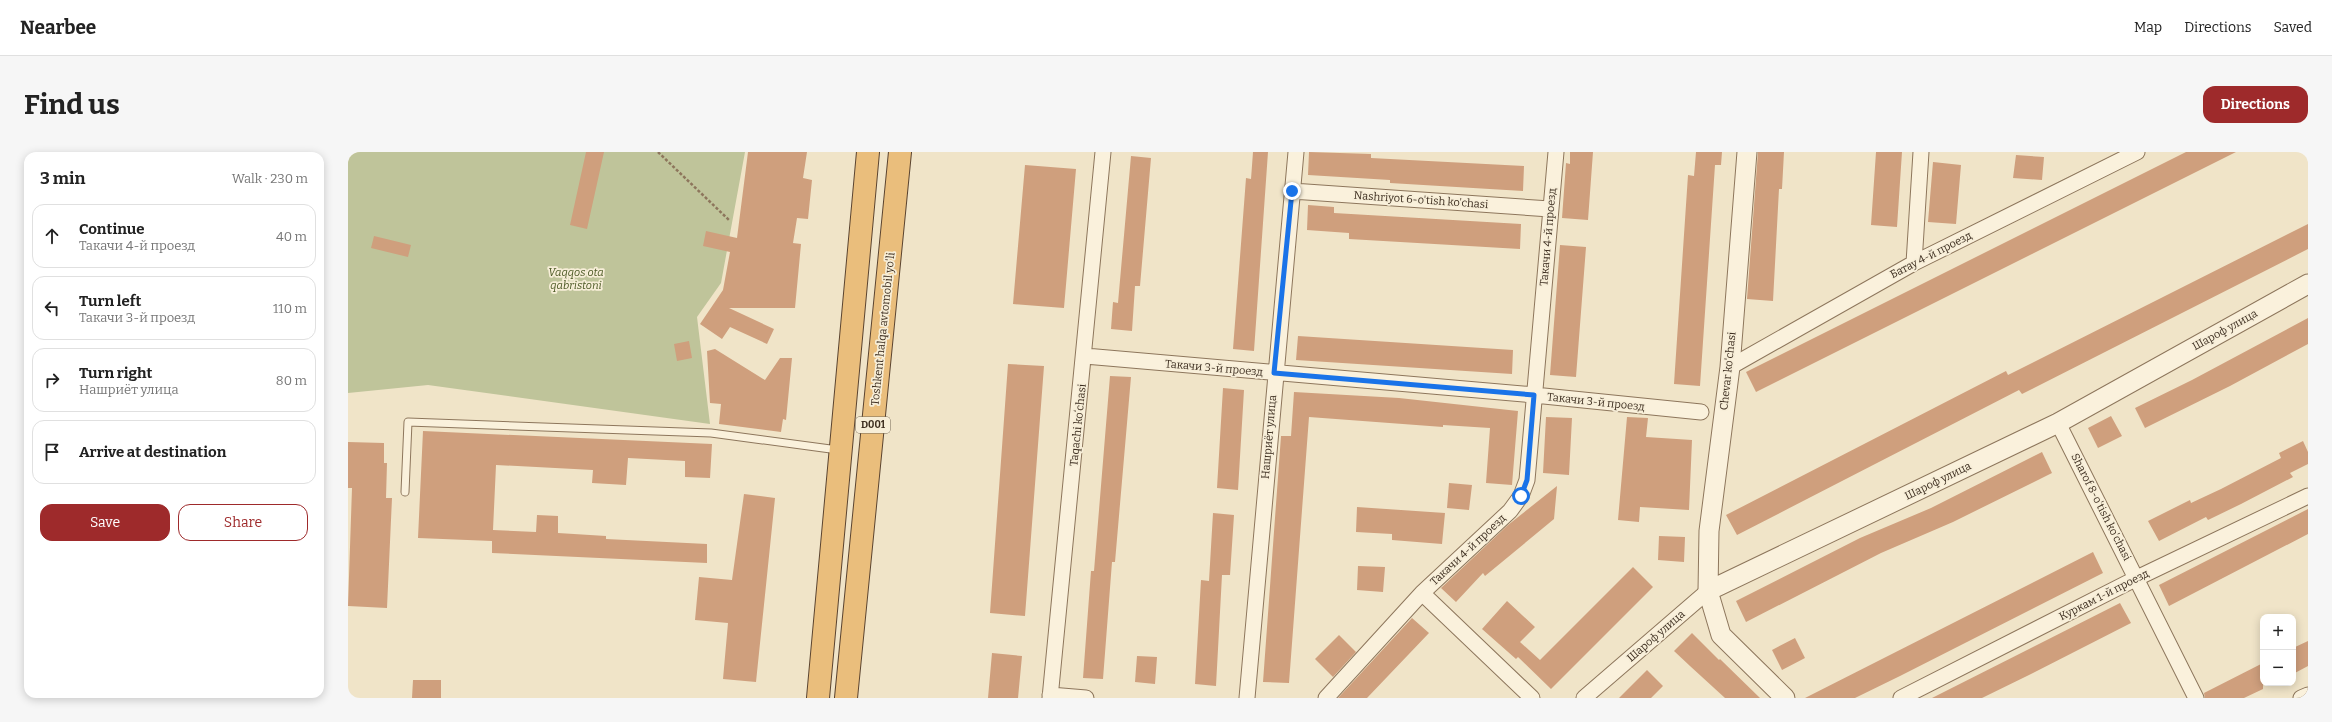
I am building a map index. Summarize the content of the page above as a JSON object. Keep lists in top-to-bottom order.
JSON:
{
  "streets": {
    "highway": ["Toshkent halqa avtomobil yo'li", "D001"],
    "street": [
      "Nashriyot 6-o'tish ko'chasi",
      "Такачи 4-й проезд",
      "Батау 4-й проезд",
      "Шароф улица",
      "Такачи 3-й проезд",
      "Chevar ko'chasi",
      "Taqachi koʻchasi",
      "Нашриёт улица",
      "Sharof 8-o'tish ko'chasi",
      "Куркам 1-й проезд"
    ]
  },
  "crossings": [
    ["Nashriyot 6-o'tish ko'chasi", "Такачи 4-й проезд"],
    ["Nashriyot 6-o'tish ko'chasi", "Нашриёт улица"],
    ["Такачи 4-й проезд", "Такачи 3-й проезд"],
    ["Батау 4-й проезд", "Chevar ko'chasi"],
    ["Шароф улица", "Chevar ko'chasi"],
    ["Шароф улица", "Sharof 8-o'tish ko'chasi"],
    ["Такачи 3-й проезд", "Taqachi koʻchasi"],
    ["Такачи 3-й проезд", "Нашриёт улица"],
    ["Sharof 8-o'tish ko'chasi", "Куркам 1-й проезд"]
  ],
  "parks": ["Vaqqos ota qabristoni"],
  "page": {
    "header": "Nearbee",
    "nav": ["Map", "Directions", "Saved"],
    "buttons": [
      "Directions",
      ["Save", "Share"]
    ],
    "title": "Find us",
    "heading": ["3 min", "Walk · 230 m"],
    "list": [
      ["Continue", "Такачи 4-й проезд", "40 m"],
      ["Turn left", "Такачи 3-й проезд", "110 m"],
      ["Turn right", "Нашриёт улица", "80 m"],
      "Arrive at destination"
    ],
    "map_buttons": ["+", "−"]
  }
}
